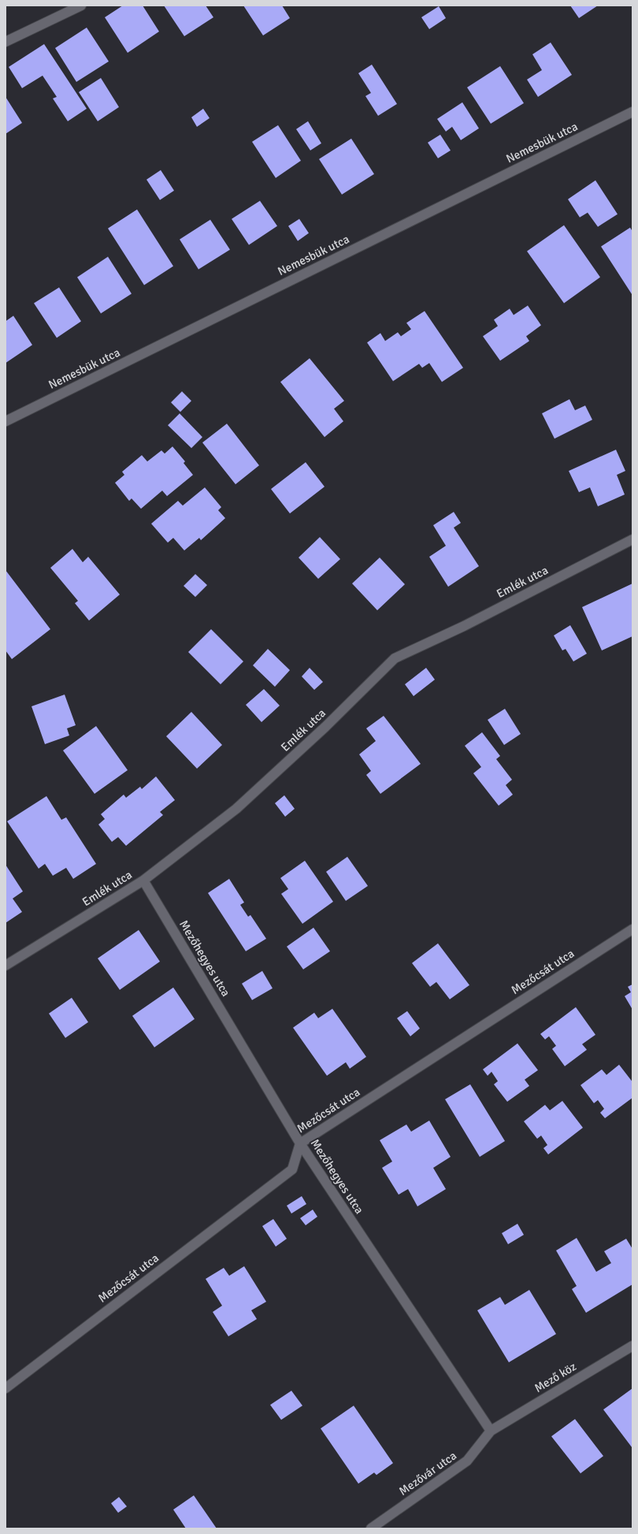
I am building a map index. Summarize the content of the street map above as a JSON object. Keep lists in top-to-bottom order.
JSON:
{
  "streets": {
    "street": [
      "Nemesbük utca",
      "Emlék utca",
      "Mezőhegyes utca",
      "Mezőcsát utca",
      "Mező köz",
      "Mezővár utca"
    ]
  },
  "crossings": [
    ["Emlék utca", "Mezőhegyes utca"],
    ["Mezőhegyes utca", "Mezőcsát utca"],
    ["Mezőhegyes utca", "Mező köz"],
    ["Mezőhegyes utca", "Mezővár utca"],
    ["Mező köz", "Mezővár utca"]
  ]
}
